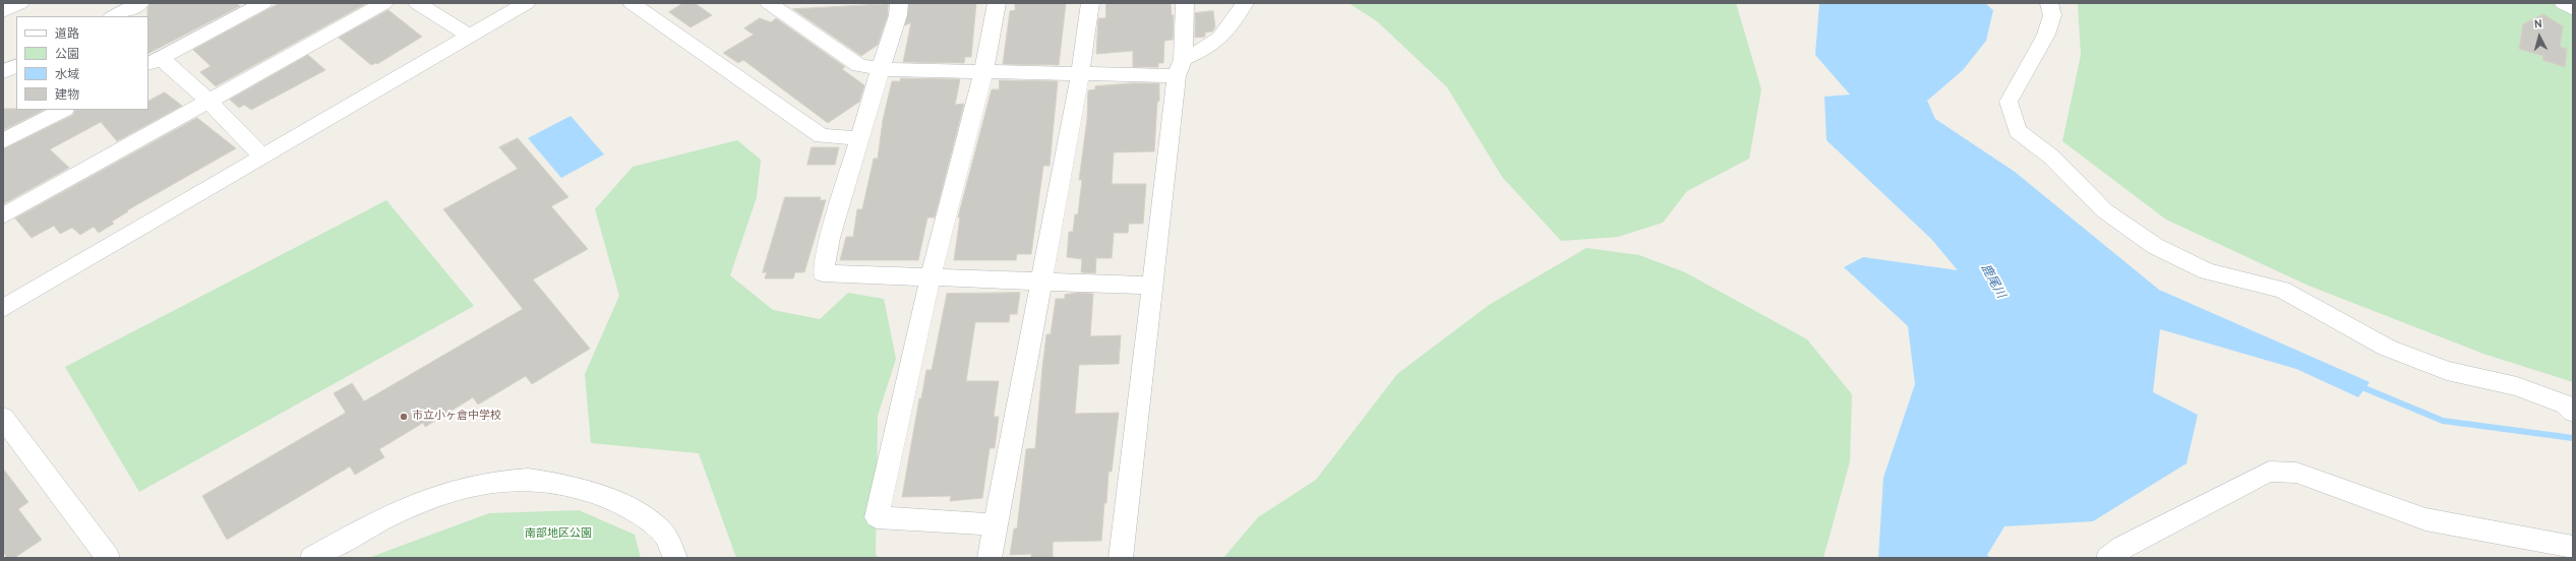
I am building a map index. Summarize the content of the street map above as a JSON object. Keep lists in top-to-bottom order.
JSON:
{
  "water": ["鹿尾川"],
  "parks": ["南部地区公園"],
  "places": ["市立小ヶ倉中学校"],
  "legend": [
    "道路",
    "公園",
    "水域",
    "建物"
  ],
  "north": "top"
}
